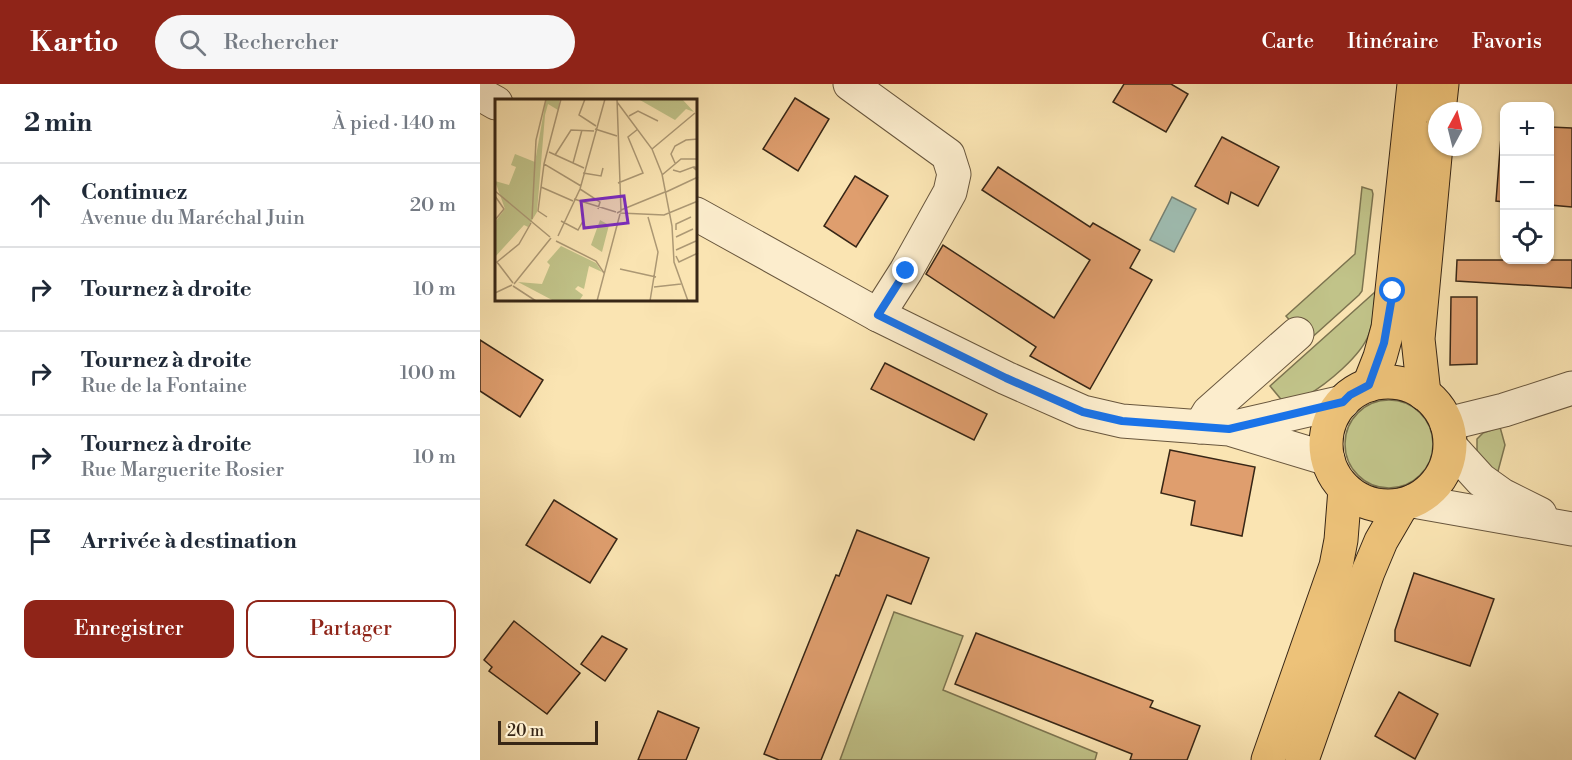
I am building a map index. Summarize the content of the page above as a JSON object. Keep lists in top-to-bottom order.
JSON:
{
  "scale_bar": "20 m",
  "north": "top",
  "page": {
    "header": "Kartio",
    "search": "Rechercher",
    "nav": ["Carte", "Itinéraire", "Favoris"],
    "heading": ["2 min", "À pied · 140 m"],
    "map_buttons": ["+", "−"],
    "list": [
      ["Continuez", "Avenue du Maréchal Juin", "20 m"],
      ["Tournez à droite", "10 m"],
      ["Tournez à droite", "Rue de la Fontaine", "100 m"],
      ["Tournez à droite", "Rue Marguerite Rosier", "10 m"],
      "Arrivée à destination"
    ],
    "buttons": ["Enregistrer", "Partager"],
    "scale": "20 m"
  }
}
